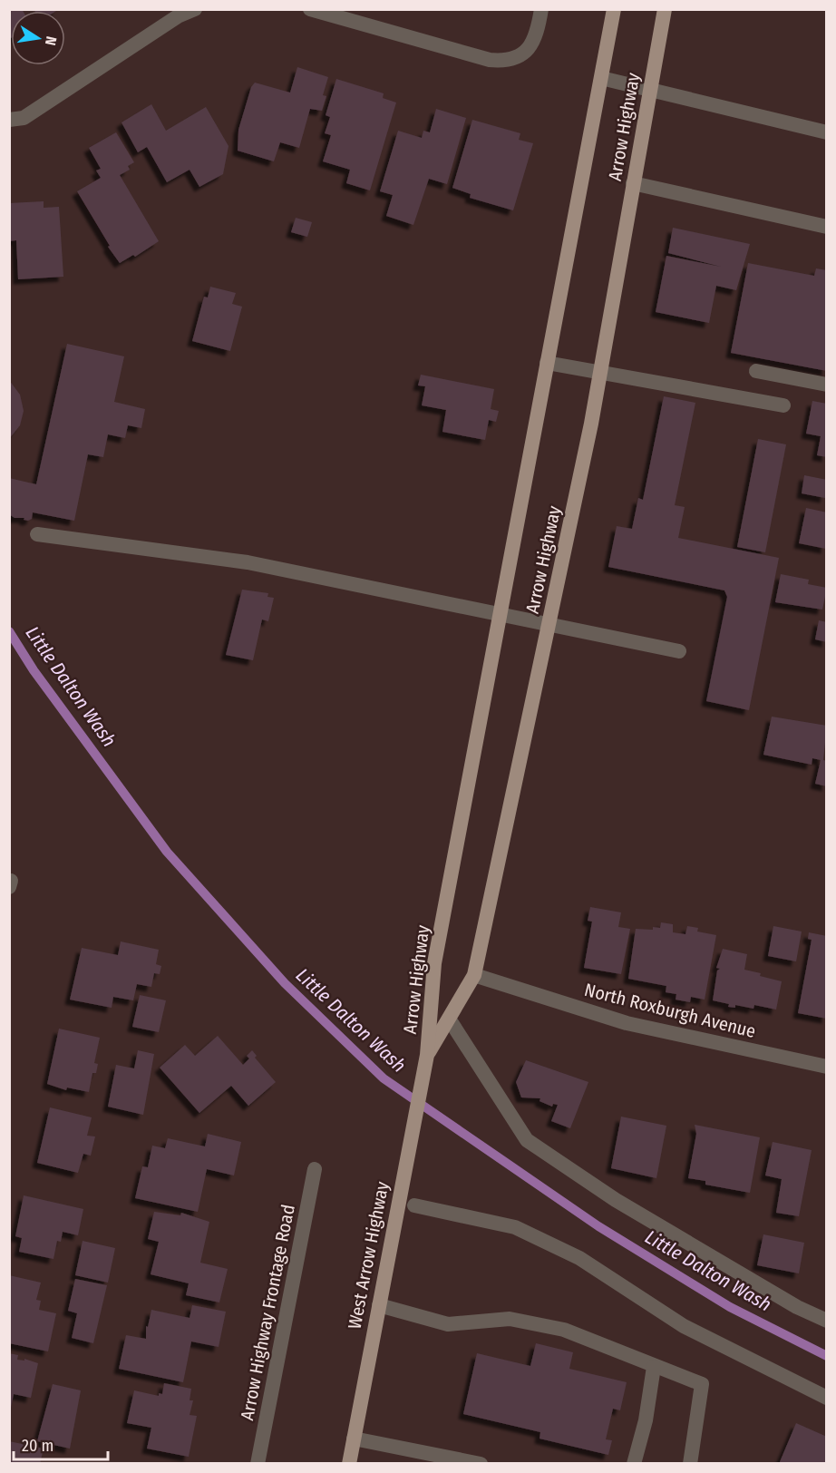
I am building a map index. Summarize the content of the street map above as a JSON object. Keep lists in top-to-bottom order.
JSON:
{
  "streets": {
    "main road": ["Arrow Highway", "West Arrow Highway"],
    "street": ["North Roxburgh Avenue", "Arrow Highway Frontage Road"]
  },
  "crossings": [
    ["Arrow Highway", "North Roxburgh Avenue"],
    ["Arrow Highway", "West Arrow Highway"]
  ],
  "water": ["Little Dalton Wash"],
  "scale_bar": "20 m",
  "north": "right"
}
